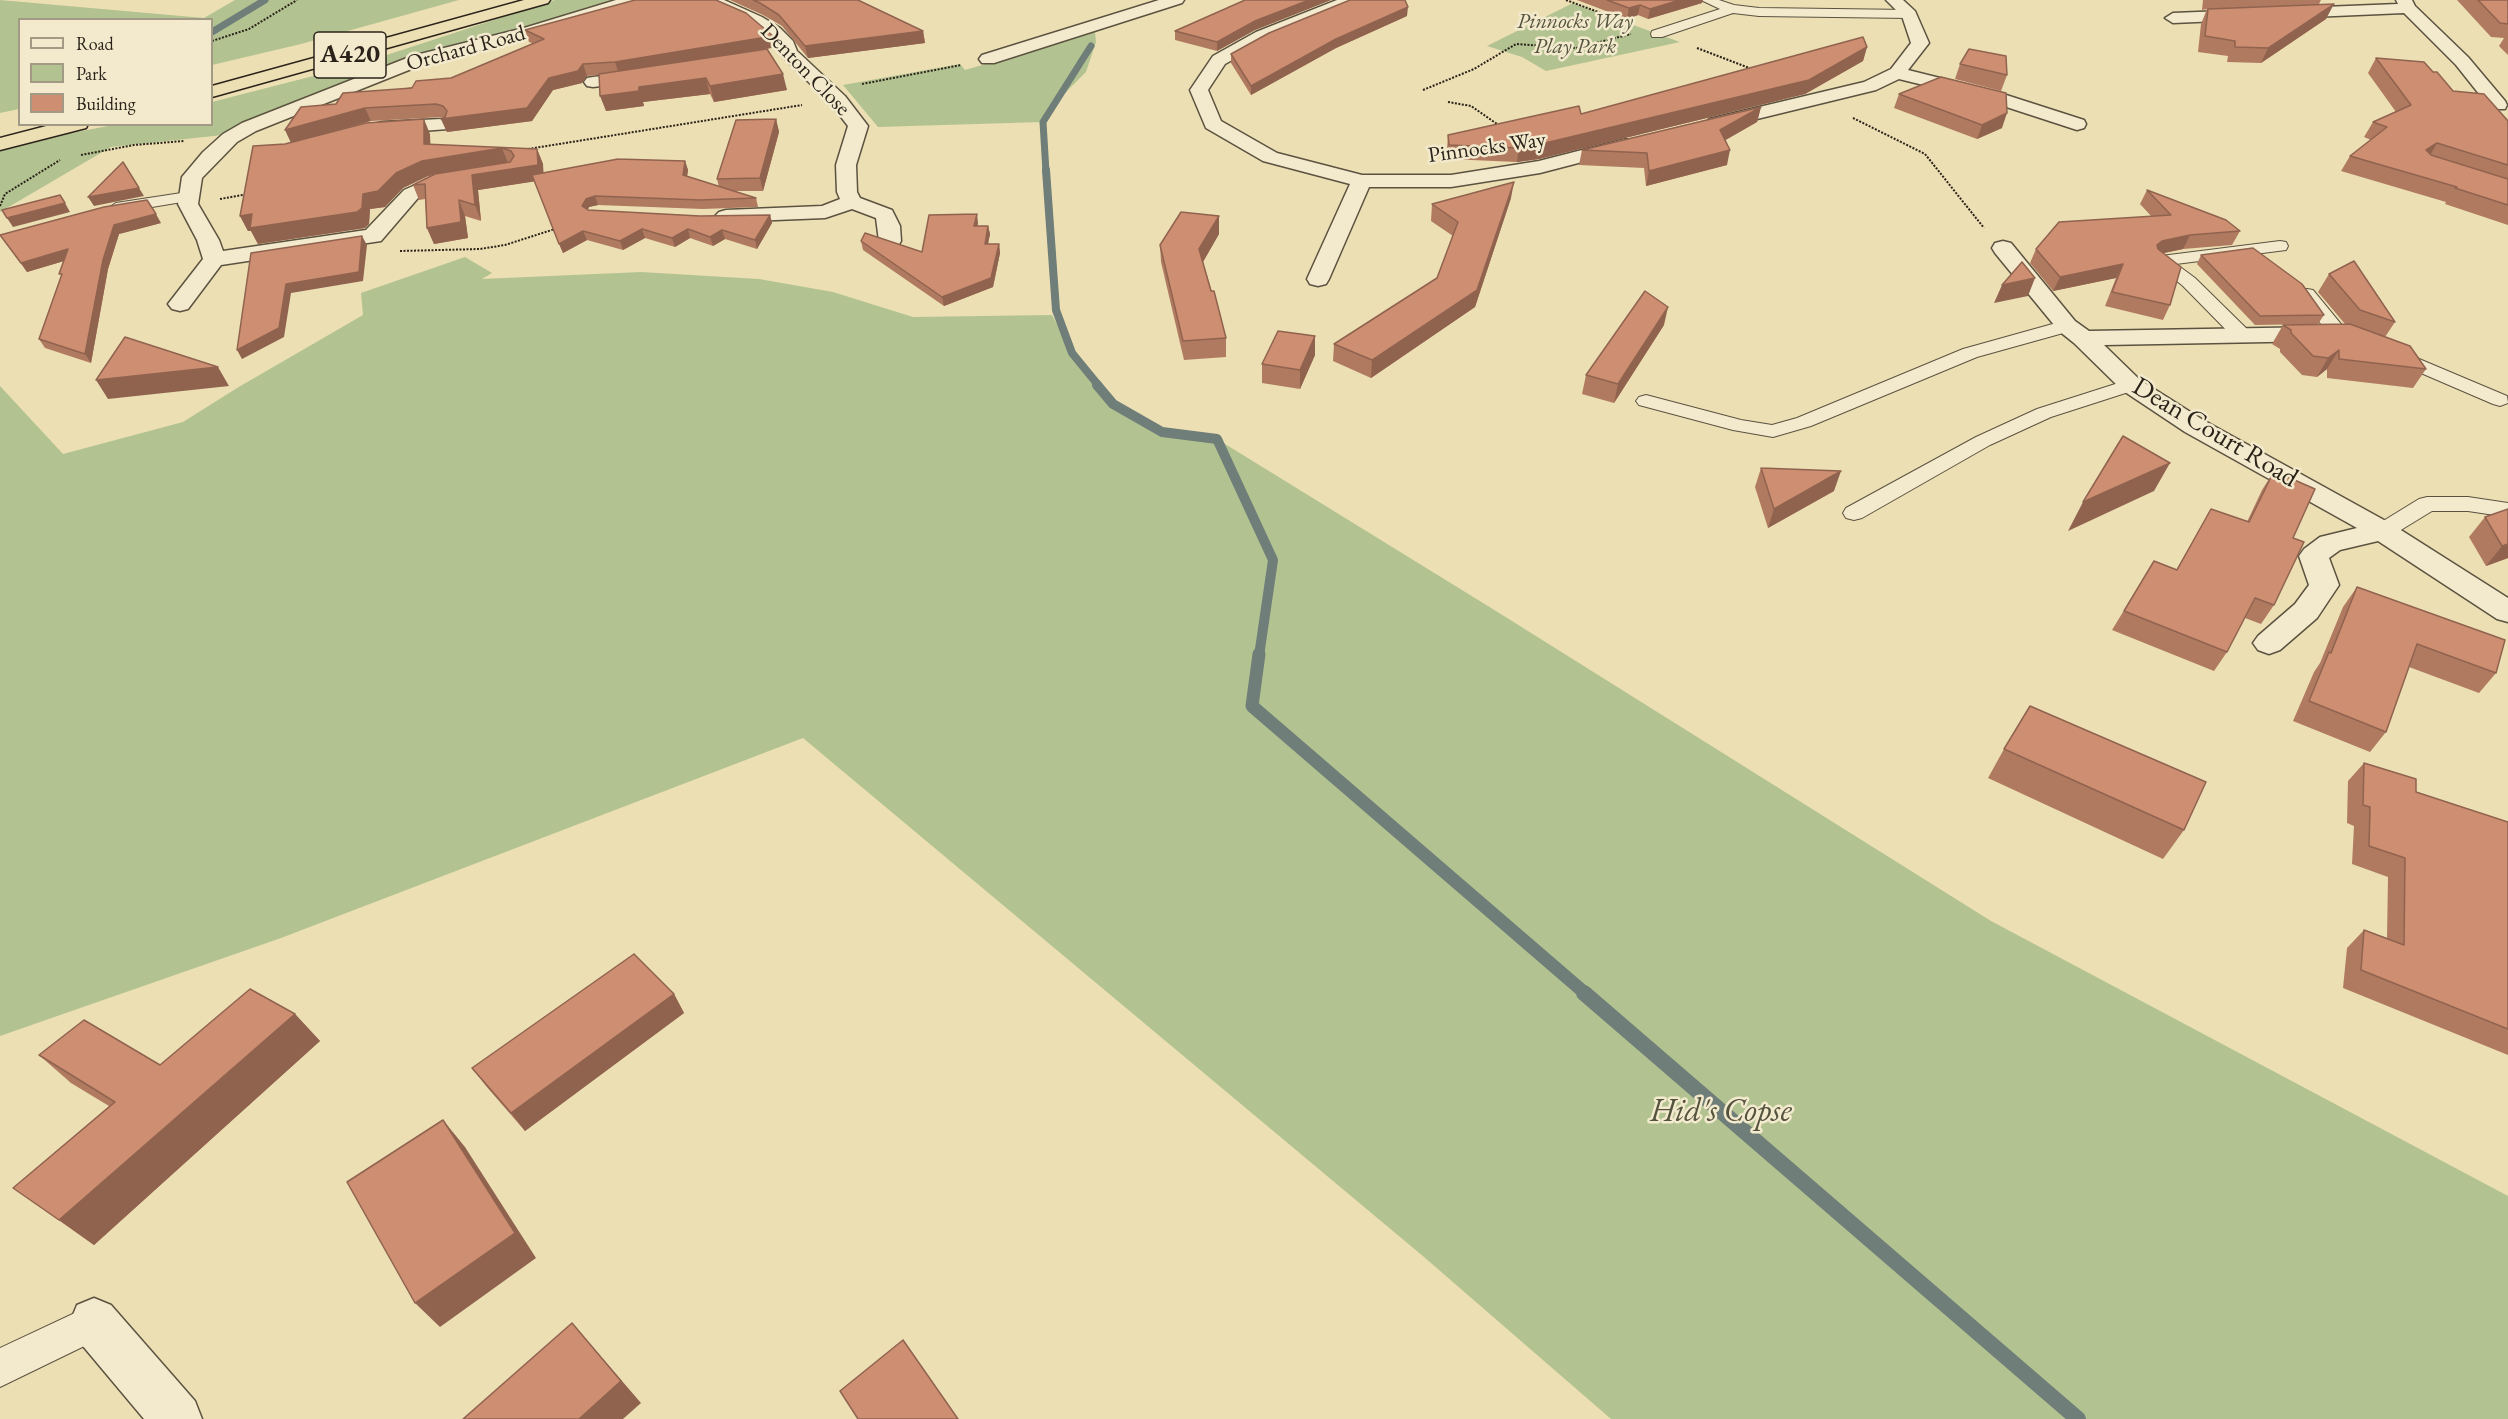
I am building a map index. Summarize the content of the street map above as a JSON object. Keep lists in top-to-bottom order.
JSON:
{
  "streets": {
    "highway": ["A420"],
    "street": [
      "Orchard Road",
      "Denton Close",
      "Pinnocks Way",
      "Dean Court Road"
    ]
  },
  "parks": ["Pinnocks Way Play Park", "Hid's Copse"],
  "legend": ["Road", "Park", "Building"]
}
